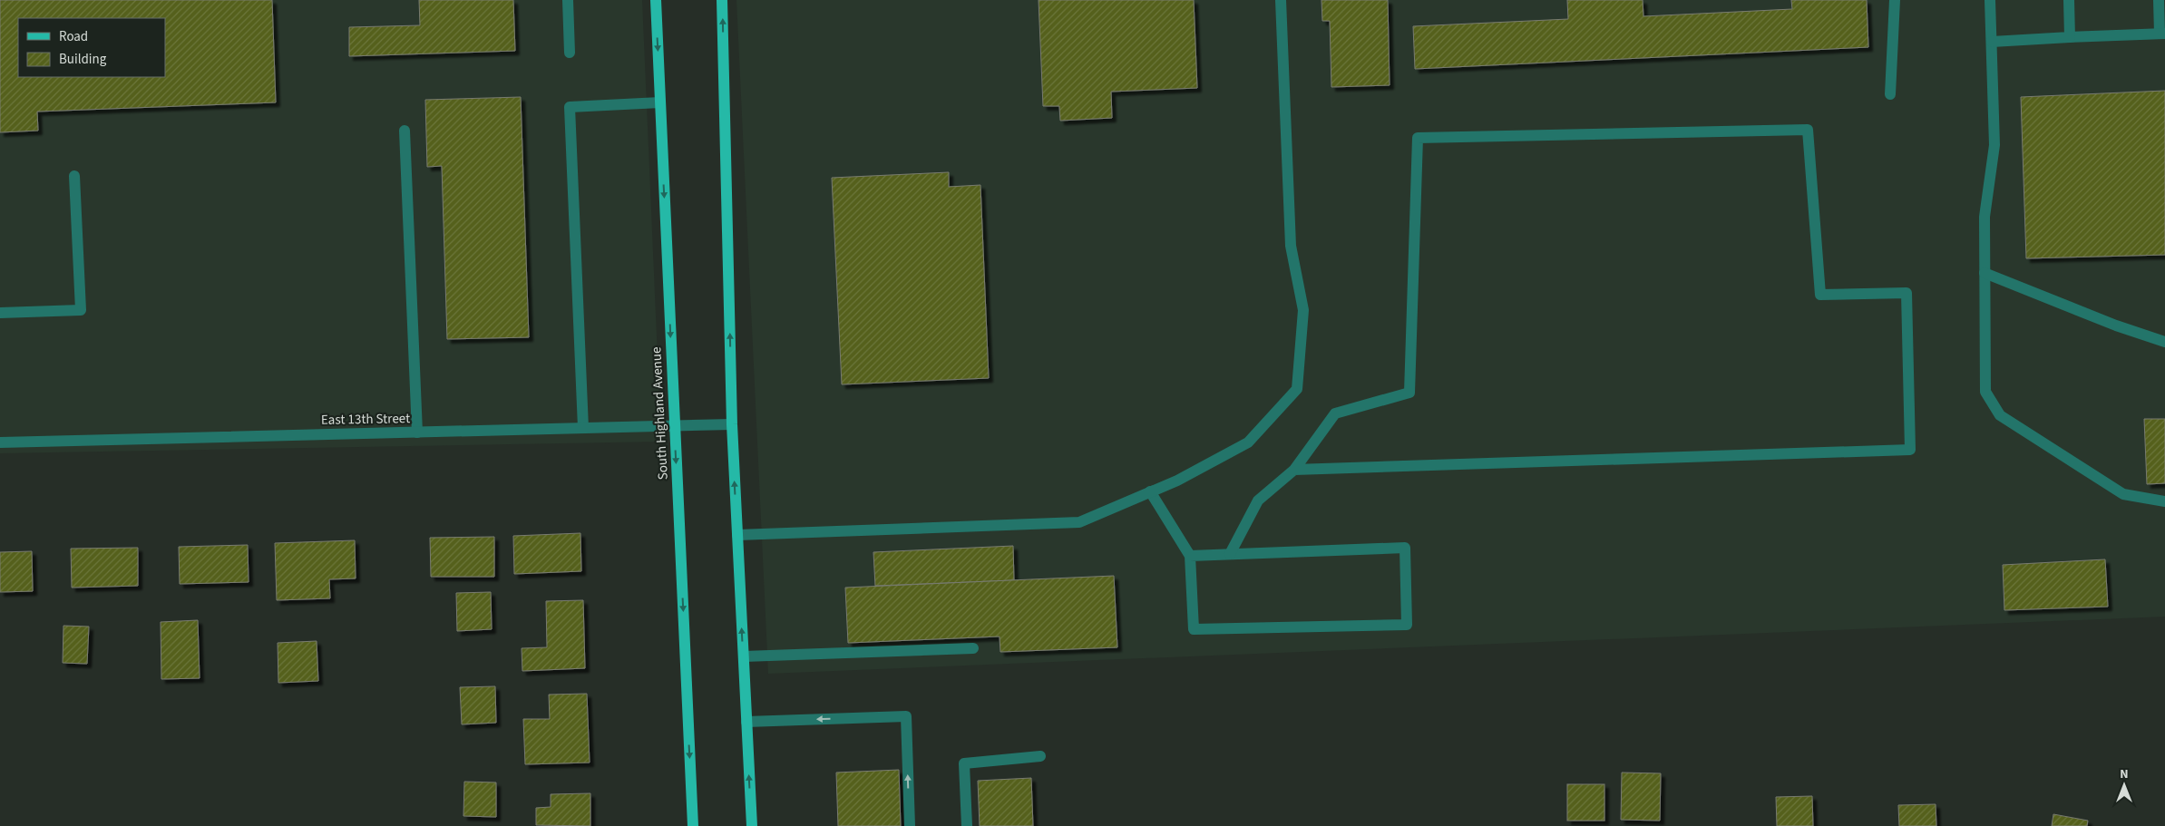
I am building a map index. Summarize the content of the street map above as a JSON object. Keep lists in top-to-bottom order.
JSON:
{
  "streets": {
    "main road": ["South Highland Avenue"],
    "street": ["East 13th Street"]
  },
  "crossings": [
    ["South Highland Avenue", "East 13th Street"]
  ],
  "legend": ["Road", "Building"],
  "north": "top"
}
